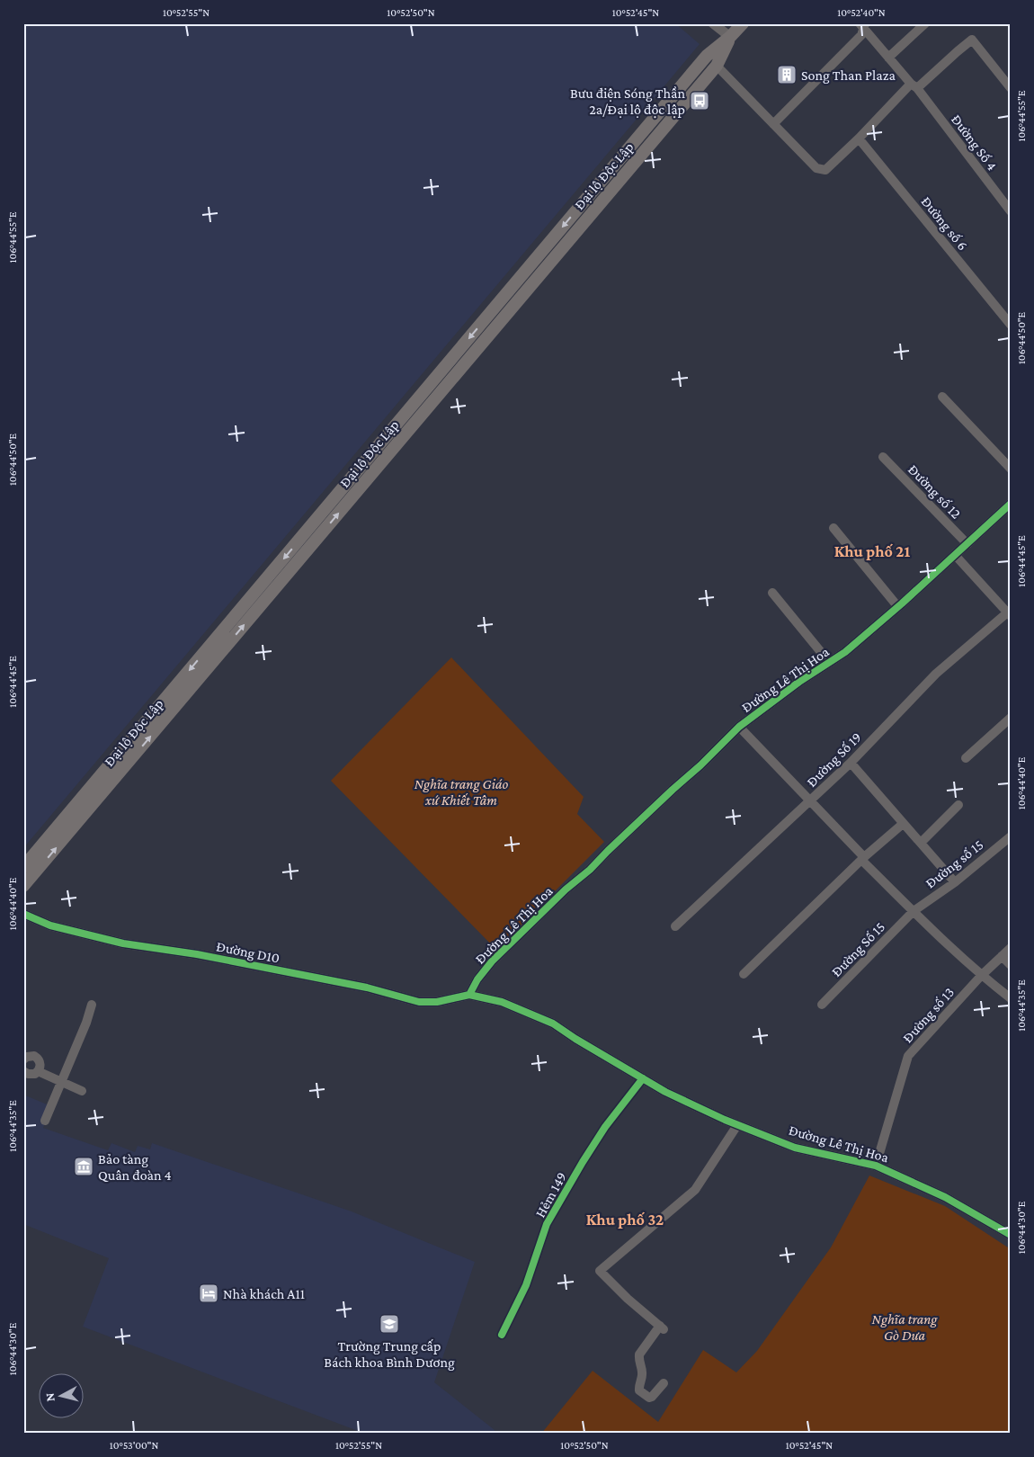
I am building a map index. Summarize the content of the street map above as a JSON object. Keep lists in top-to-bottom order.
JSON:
{
  "streets": {
    "main road": ["Đại lộ Độc Lập"],
    "street": [
      "Đường Số 4",
      "Đường số 6",
      "Đường số 12",
      "Đường Lê Thị Hoa",
      "Đường Số 19",
      "Đường số 15",
      "Đường Số 15",
      "Đường D10",
      "Đường số 13",
      "Hẻm 149"
    ]
  },
  "crossings": [
    ["Đường số 12", "Đường Lê Thị Hoa"],
    ["Đường Lê Thị Hoa", "Đường D10"],
    ["Đường Lê Thị Hoa", "Đường số 13"],
    ["Đường Lê Thị Hoa", "Hẻm 149"],
    ["Đường số 15", "Đường Số 15"]
  ],
  "districts": ["Khu phố 21", "Khu phố 32"],
  "parks": ["Nghĩa trang Giáo xứ Khiết Tâm", "Nghĩa trang Gò Dưa"],
  "places": {
    "building": ["Song Than Plaza"],
    "bus stop": ["Bưu điện Sóng Thần 2a/Đại lộ độc lập"],
    "museum": ["Bảo tàng Quân đoàn 4"],
    "hotel": ["Nhà khách A11"],
    "school or university": ["Trường Trung cấp Bách khoa Bình Dương"]
  },
  "north": "left",
  "coordinates": [
    "10°52'55\"N",
    "10°52'50\"N",
    "10°52'45\"N",
    "10°52'40\"N",
    "106°44'55\"E",
    "106°44'50\"E",
    "106°44'45\"E",
    "106°44'40\"E",
    "106°44'35\"E",
    "106°44'30\"E",
    "10°53'00\"N"
  ]
}
